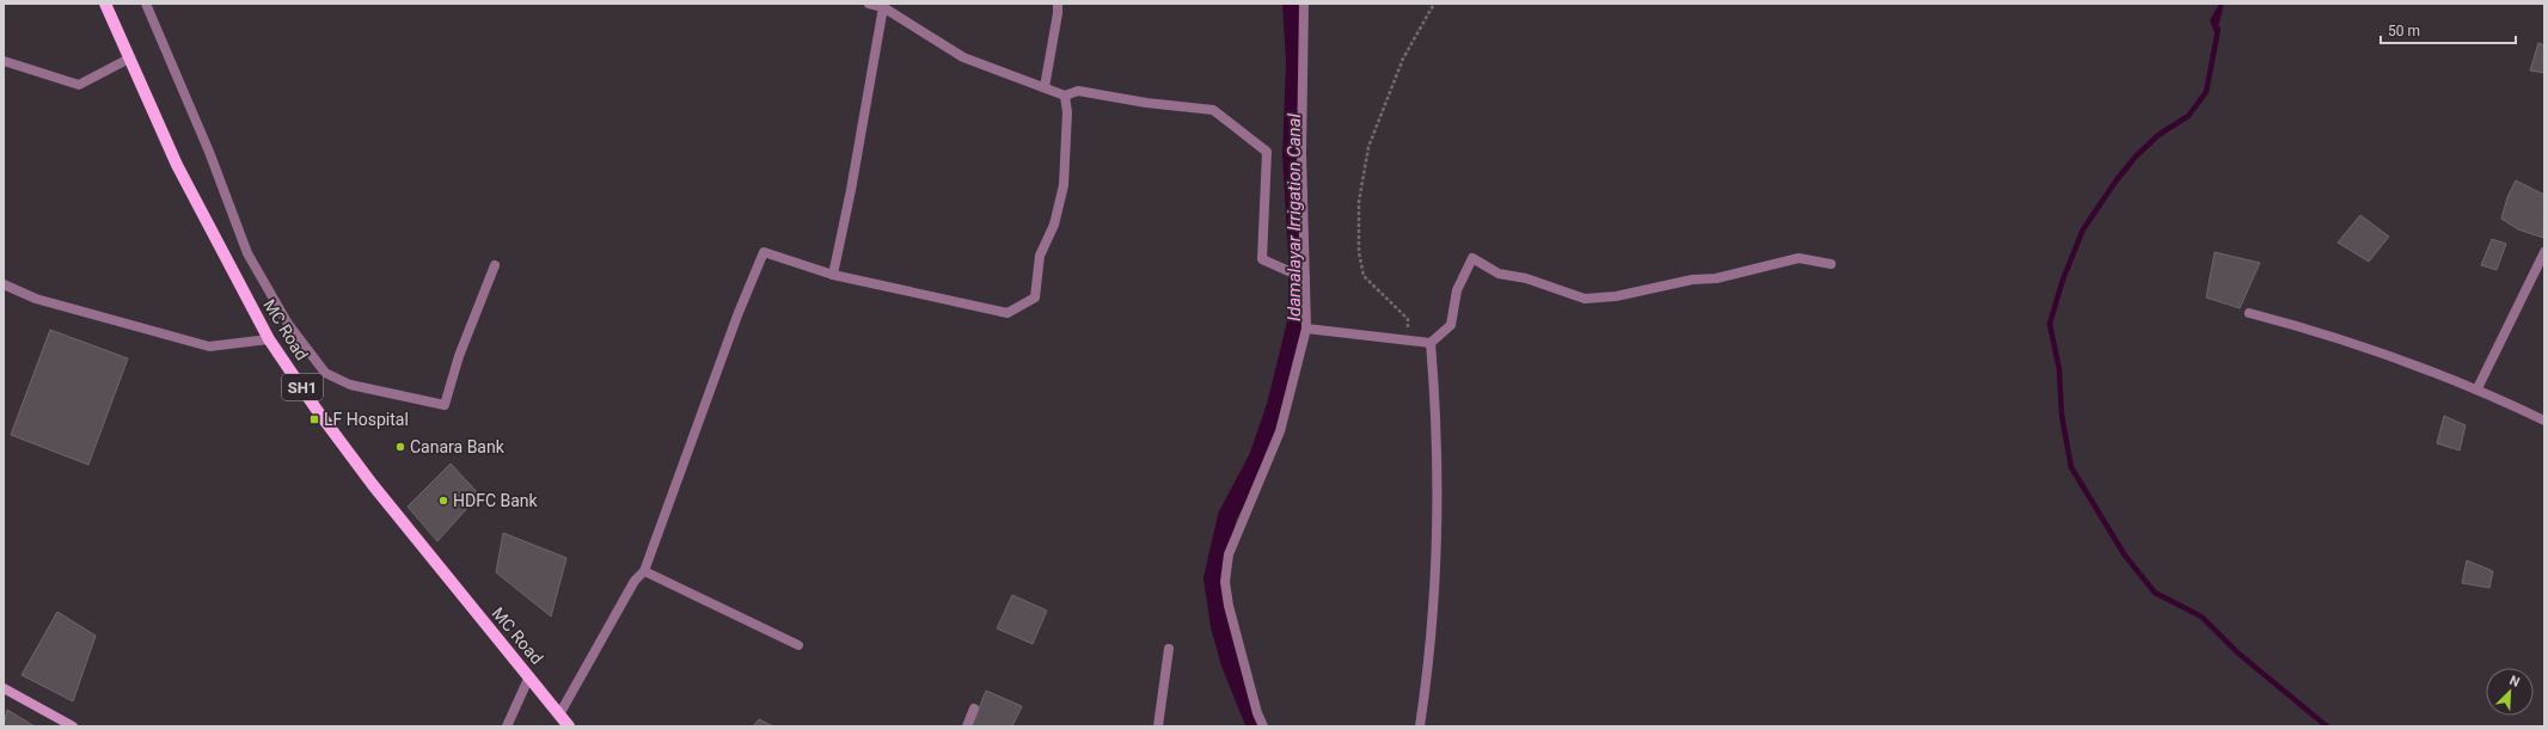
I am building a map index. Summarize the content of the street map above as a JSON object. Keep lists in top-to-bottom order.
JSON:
{
  "streets": {
    "main road": ["MC Road", "SH1"]
  },
  "water": ["Idamalayar Irrigation Canal"],
  "places": {
    "transit": ["LF Hospital"],
    "other": ["Canara Bank", "HDFC Bank"]
  },
  "scale_bar": "50 m",
  "north": "top right"
}
